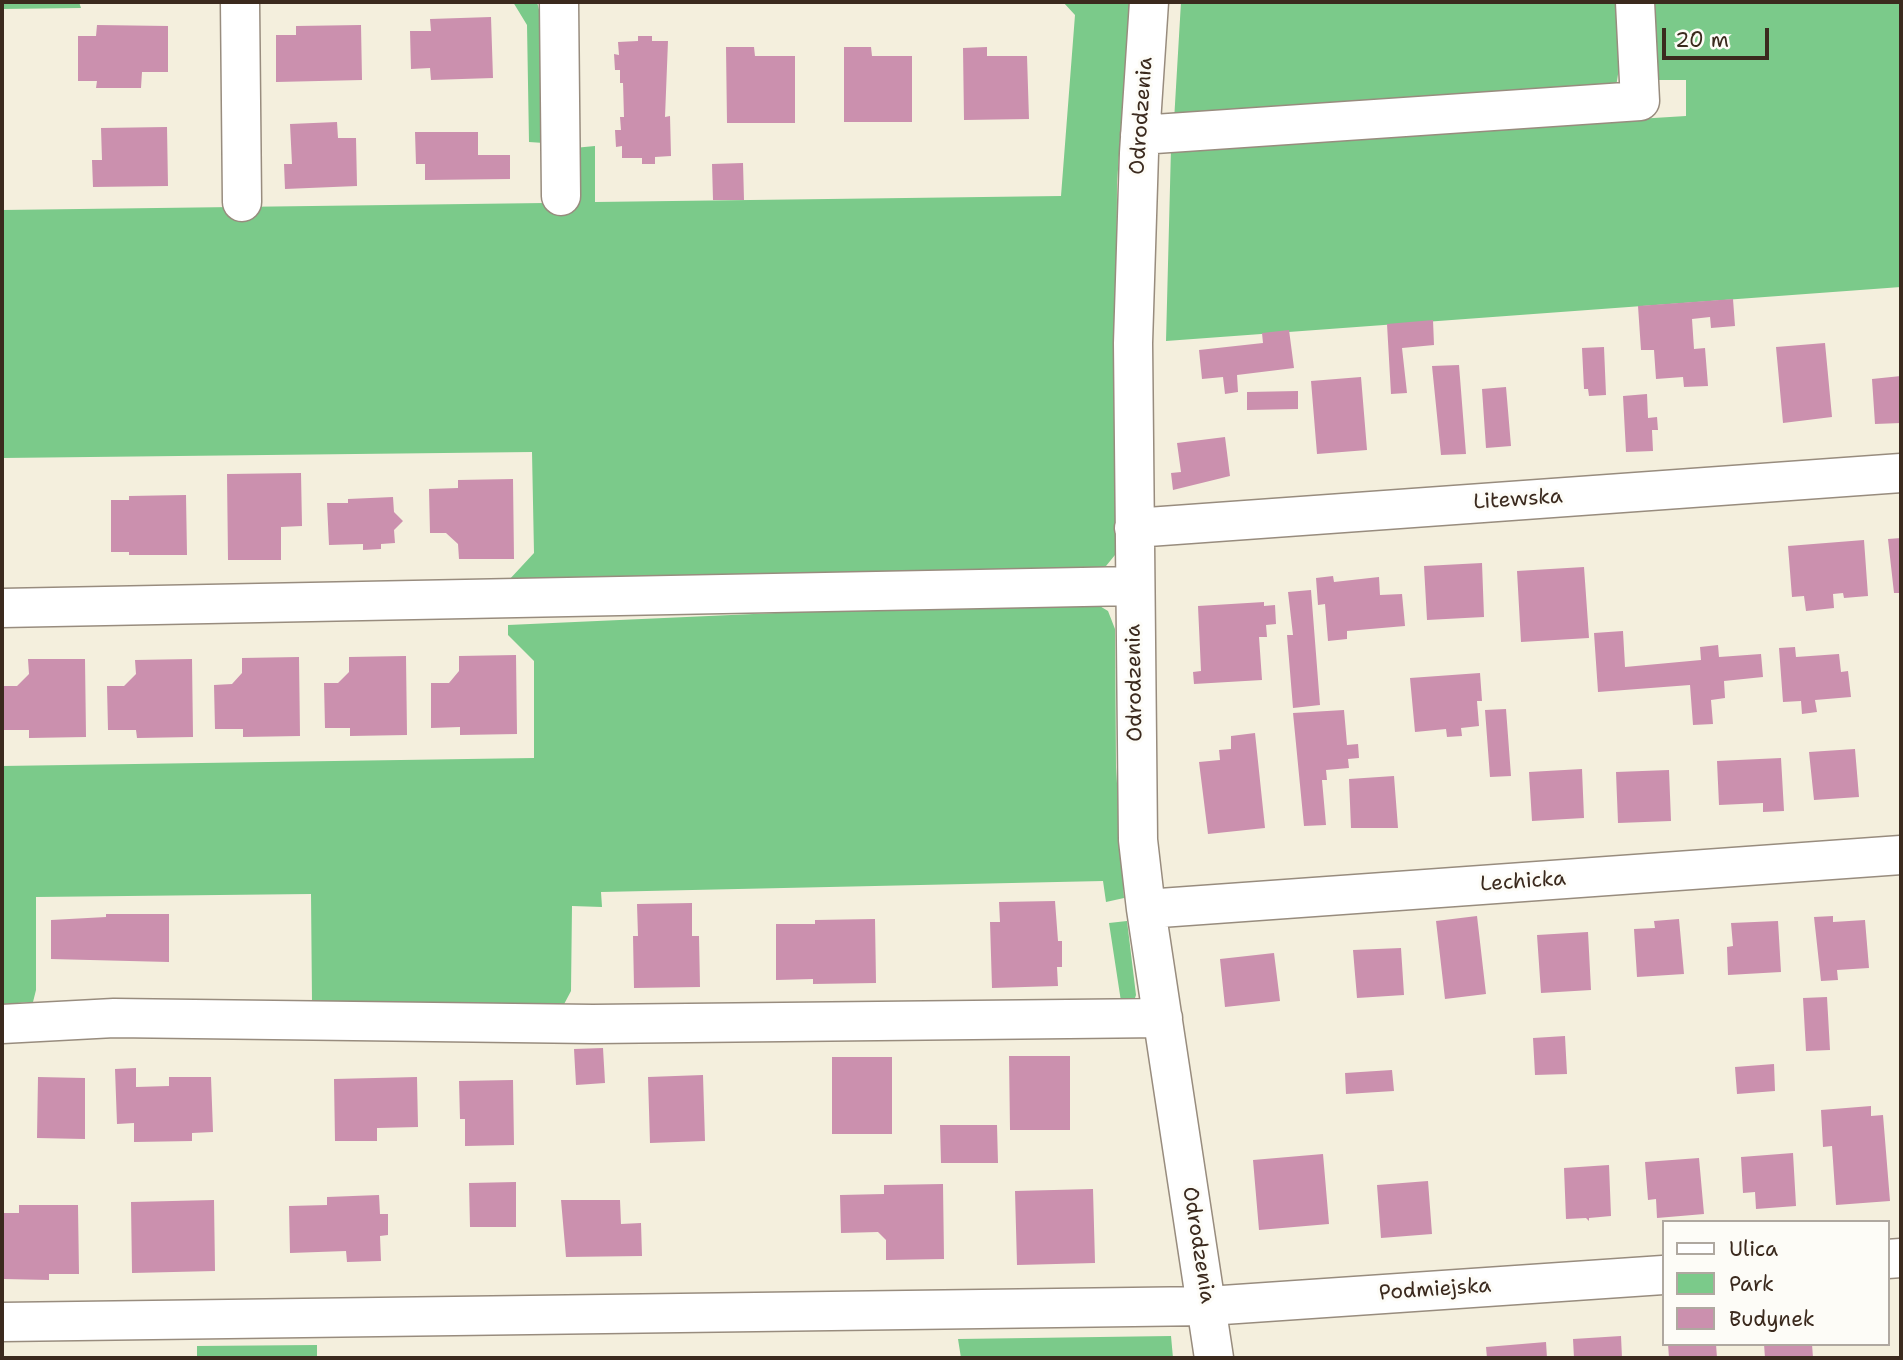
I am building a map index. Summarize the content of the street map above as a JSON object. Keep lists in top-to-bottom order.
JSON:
{
  "streets": {
    "street": [
      "Odrodzenia",
      "Litewska",
      "Lechicka",
      "Podmiejska"
    ]
  },
  "crossings": [
    ["Odrodzenia", "Litewska"],
    ["Odrodzenia", "Lechicka"],
    ["Odrodzenia", "Podmiejska"]
  ],
  "legend": ["Ulica", "Park", "Budynek"],
  "scale_bar": "20 m"
}
